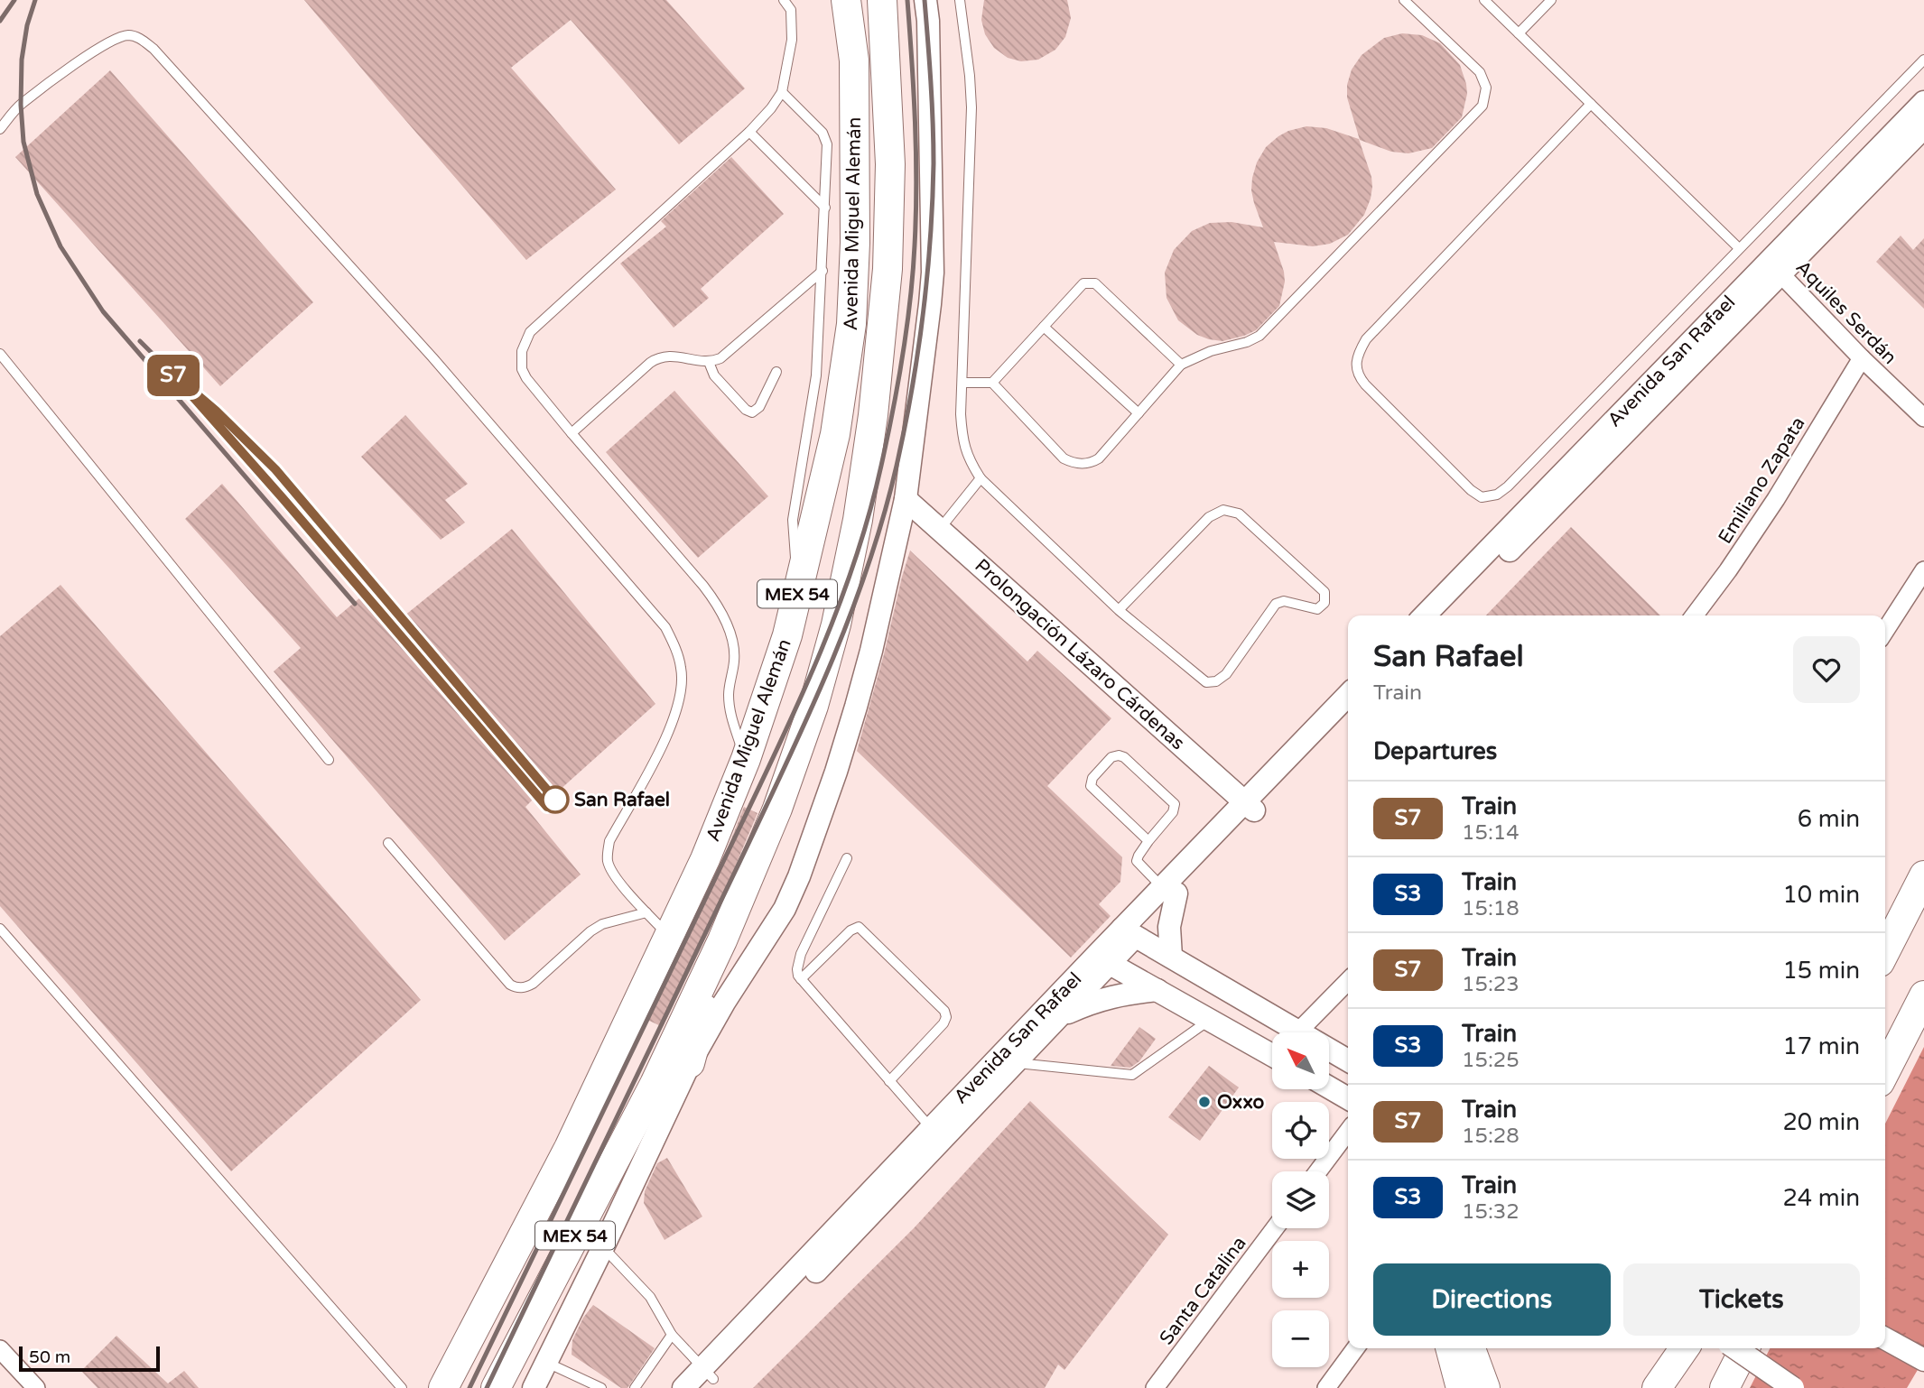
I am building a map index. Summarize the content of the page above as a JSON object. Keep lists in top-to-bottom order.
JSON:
{
  "streets": {
    "highway": ["Avenida Miguel Alemán", "MEX 54"],
    "street": [
      "Aquiles Serdán",
      "Avenida San Rafael",
      "Emiliano Zapata",
      "Prolongación Lázaro Cárdenas",
      "Santa Catalina"
    ]
  },
  "crossings": [
    ["Aquiles Serdán", "Avenida San Rafael"],
    ["Aquiles Serdán", "Emiliano Zapata"],
    ["Avenida San Rafael", "Prolongación Lázaro Cárdenas"]
  ],
  "places": ["San Rafael", "Oxxo"],
  "scale_bar": "50 m",
  "north": "top left",
  "page": {
    "on_map": "S7",
    "heading": [
      ["San Rafael", "Train"],
      "Departures"
    ],
    "list": [
      {
        "mark": "S7",
        "name": "Train",
        "note": "15:14",
        "value": "6 min"
      },
      {
        "mark": "S3",
        "name": "Train",
        "note": "15:18",
        "value": "10 min"
      },
      {
        "mark": "S7",
        "name": "Train",
        "note": "15:23",
        "value": "15 min"
      },
      {
        "mark": "S3",
        "name": "Train",
        "note": "15:25",
        "value": "17 min"
      },
      {
        "mark": "S7",
        "name": "Train",
        "note": "15:28",
        "value": "20 min"
      },
      {
        "mark": "S3",
        "name": "Train",
        "note": "15:32",
        "value": "24 min"
      }
    ],
    "map_buttons": ["+", "−"],
    "buttons": ["Directions", "Tickets"],
    "scale": "50 m"
  }
}
